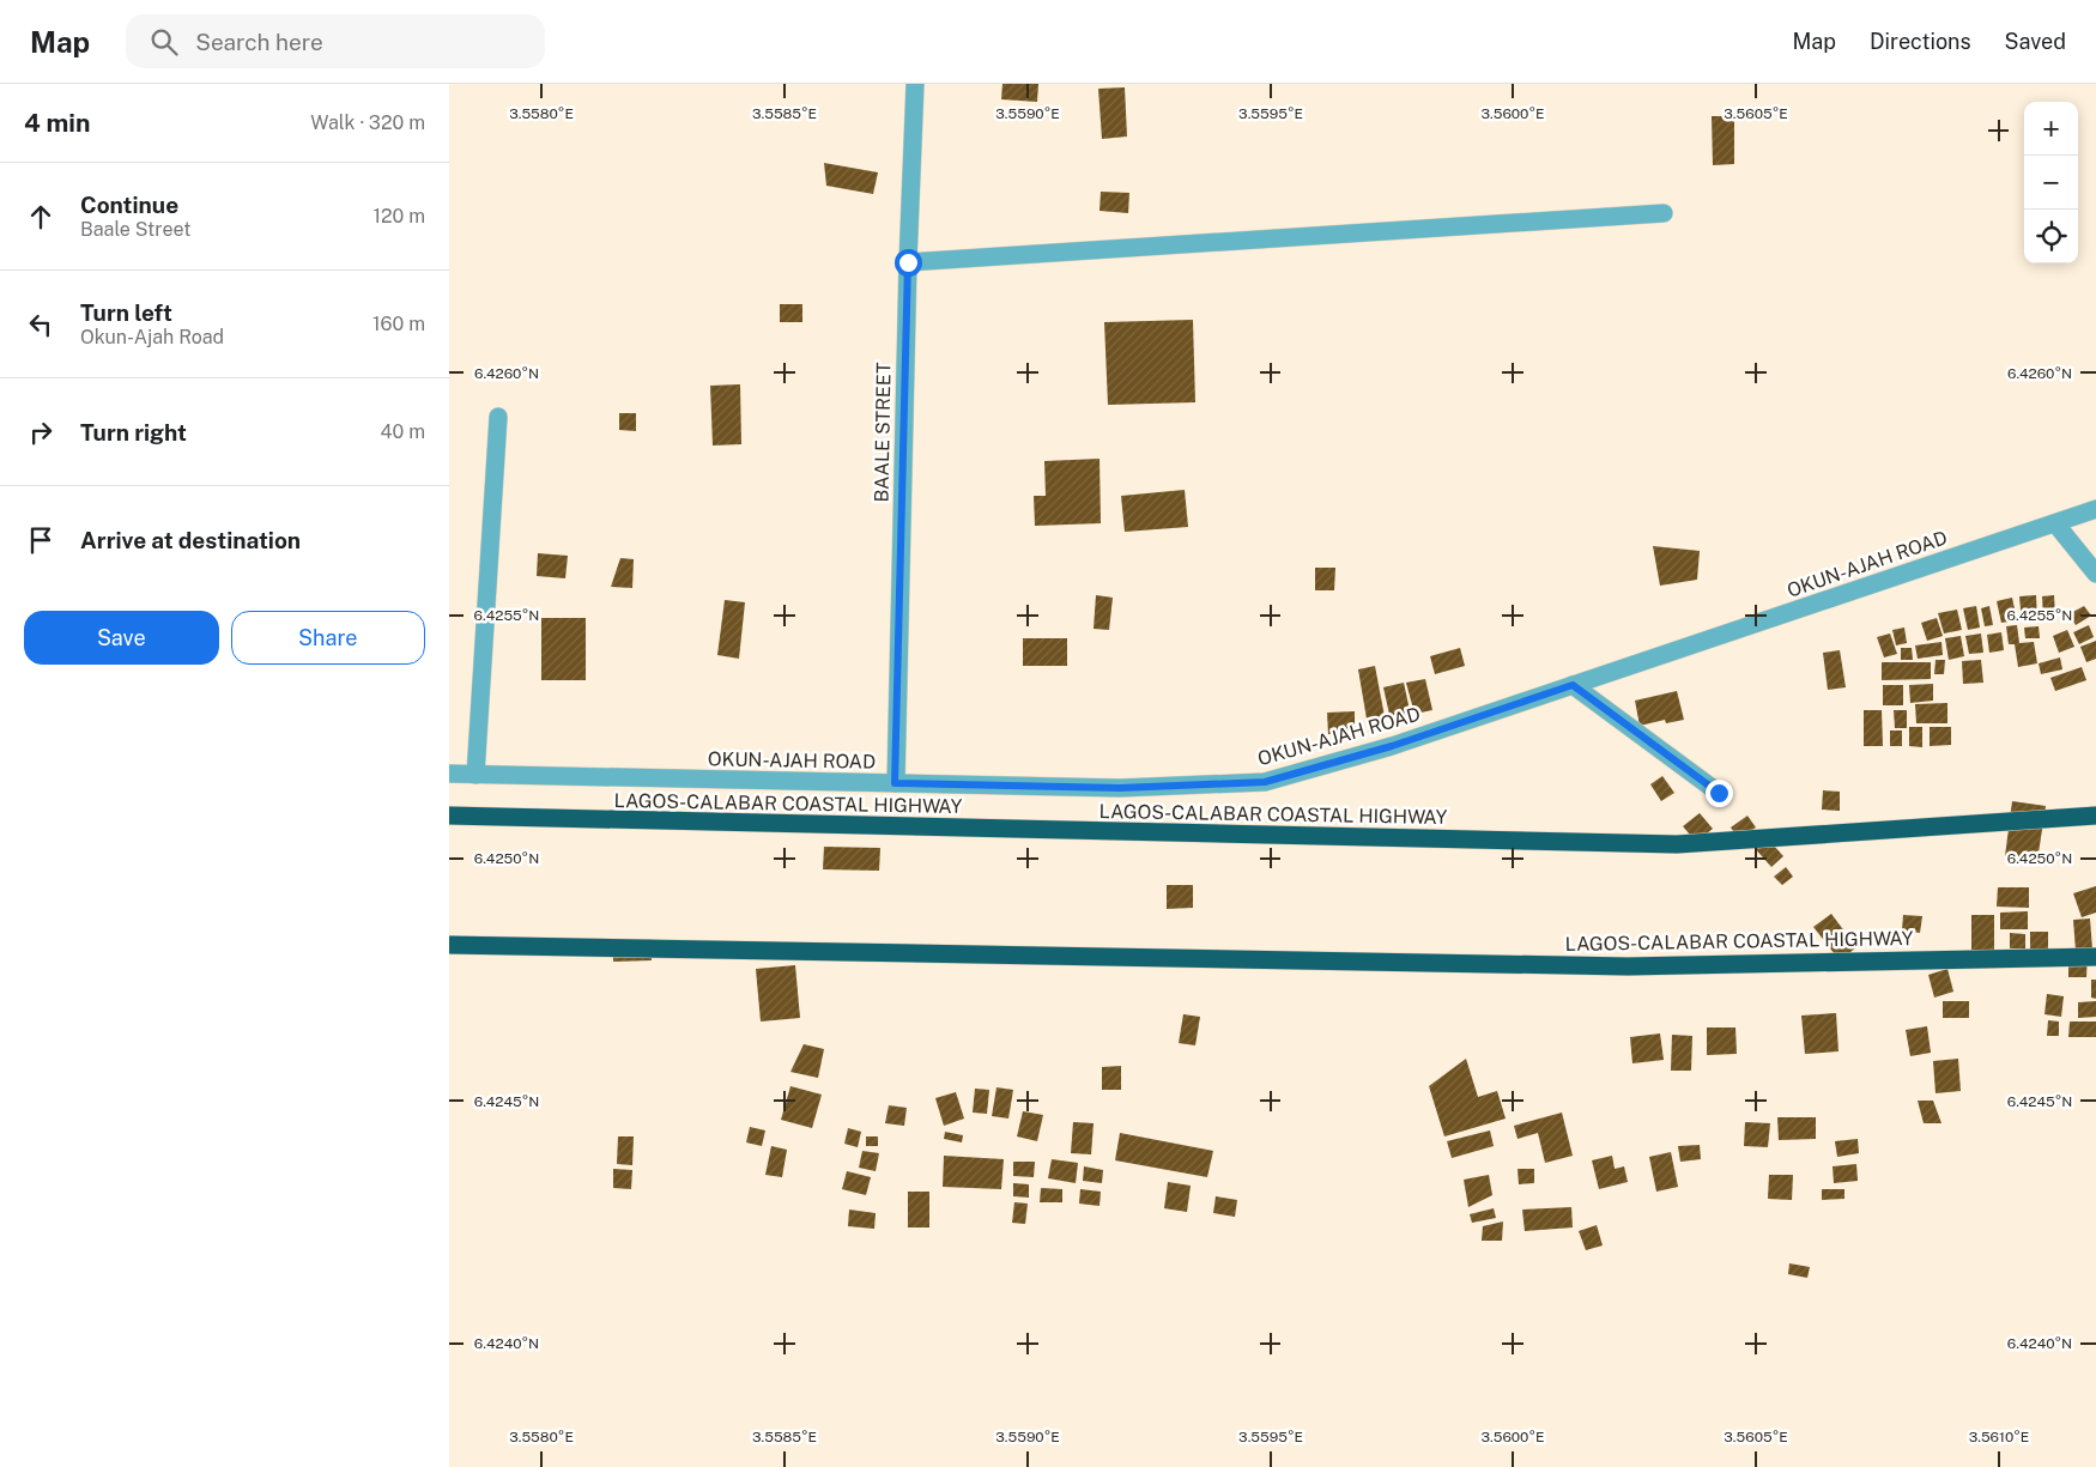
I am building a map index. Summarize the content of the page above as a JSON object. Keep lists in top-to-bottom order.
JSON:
{
  "streets": {
    "highway": ["LAGOS-CALABAR COASTAL HIGHWAY"],
    "street": ["BAALE STREET", "OKUN-AJAH ROAD"]
  },
  "crossings": [
    ["BAALE STREET", "OKUN-AJAH ROAD"]
  ],
  "page": {
    "header": "Map",
    "search": "Search here",
    "nav": ["Map", "Directions", "Saved"],
    "heading": ["4 min", "Walk · 320 m"],
    "map_buttons": ["+", "−"],
    "list": [
      ["Continue", "Baale Street", "120 m"],
      ["Turn left", "Okun-Ajah Road", "160 m"],
      ["Turn right", "40 m"],
      "Arrive at destination"
    ],
    "buttons": ["Save", "Share"]
  },
  "coordinates": [
    "3.5580°E",
    "3.5585°E",
    "3.5590°E",
    "3.5595°E",
    "3.5600°E",
    "3.5605°E",
    "6.4260°N",
    "6.4255°N",
    "6.4250°N",
    "6.4245°N",
    "6.4240°N",
    "3.5610°E"
  ]
}
